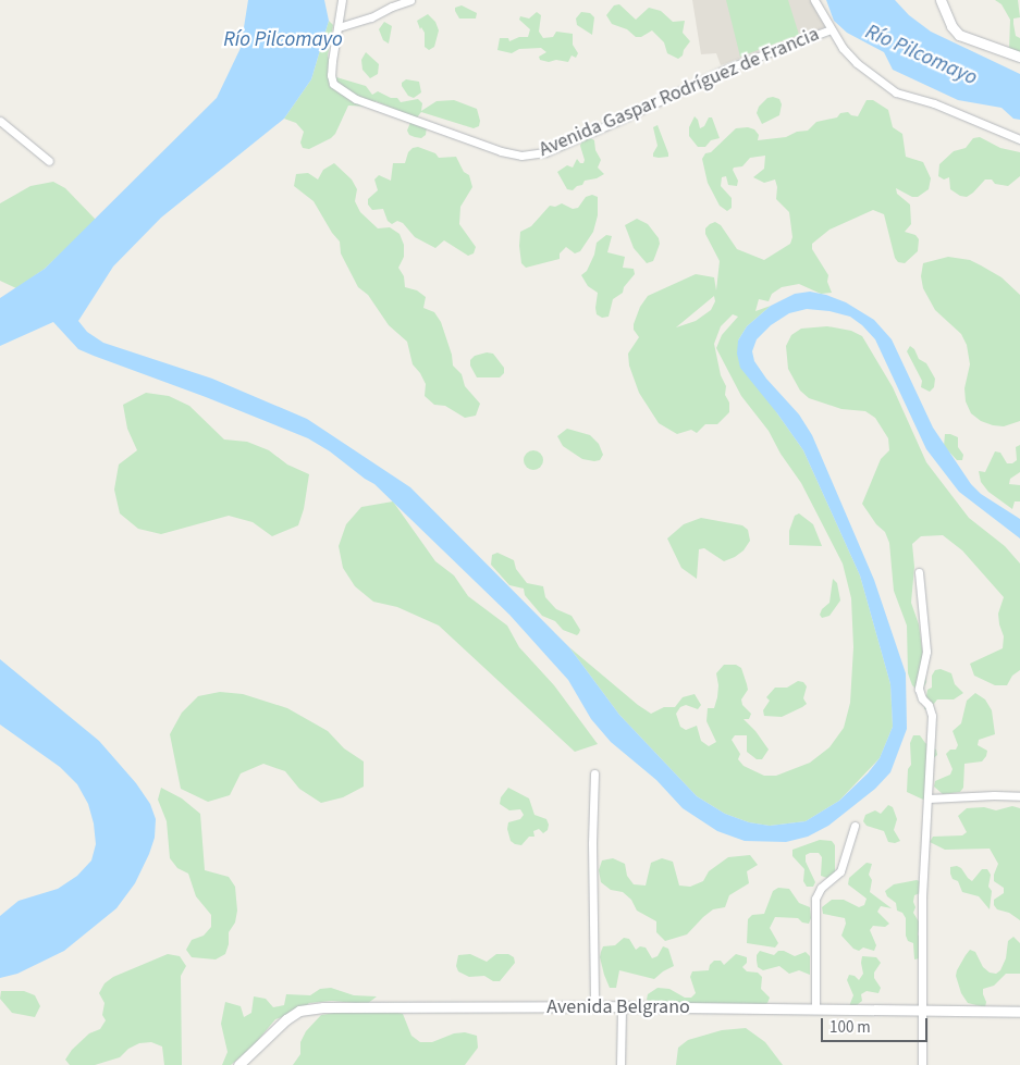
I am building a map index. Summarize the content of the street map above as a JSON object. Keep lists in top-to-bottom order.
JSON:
{
  "streets": {
    "street": ["Avenida Gaspar Rodríguez de Francia", "Avenida Belgrano"]
  },
  "water": ["Río Pilcomayo"],
  "scale_bar": "100 m"
}
